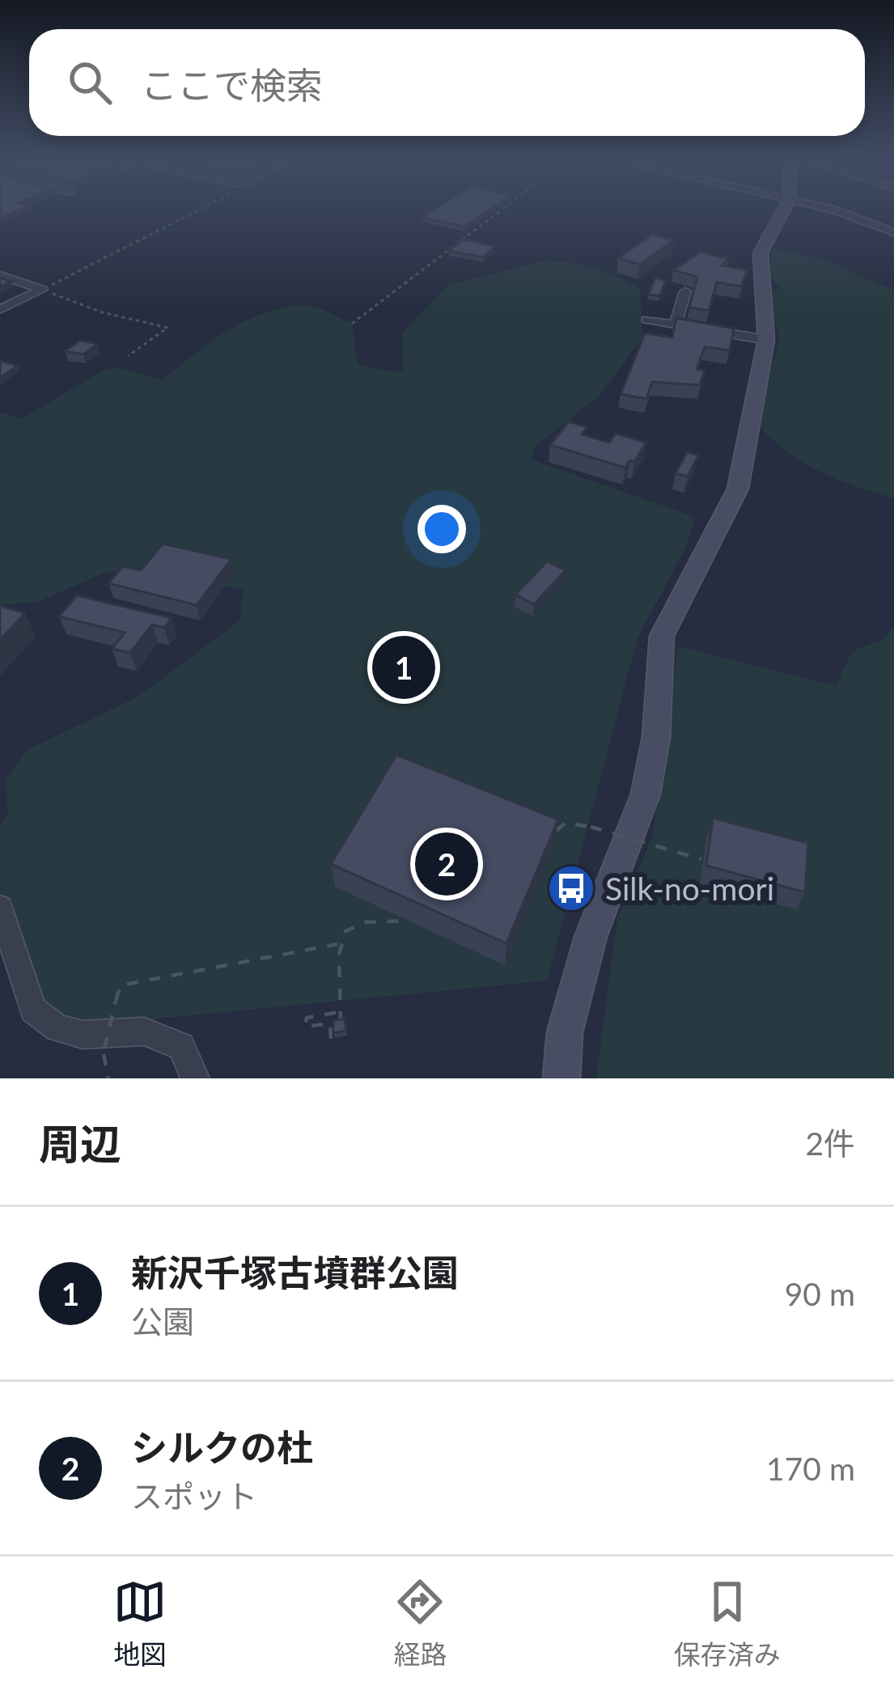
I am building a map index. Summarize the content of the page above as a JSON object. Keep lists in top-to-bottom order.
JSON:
{
  "places": {
    "bus stop": ["Silk-no-mori"]
  },
  "page": {
    "search": "ここで検索",
    "pins": ["1", "2"],
    "heading": ["周辺", "2件"],
    "list": [
      {
        "mark": "1",
        "name": "新沢千塚古墳群公園",
        "note": "公園",
        "value": "90 m"
      },
      {
        "mark": "2",
        "name": "シルクの杜",
        "note": "スポット",
        "value": "170 m"
      }
    ],
    "nav": ["地図", "経路", "保存済み"]
  }
}
